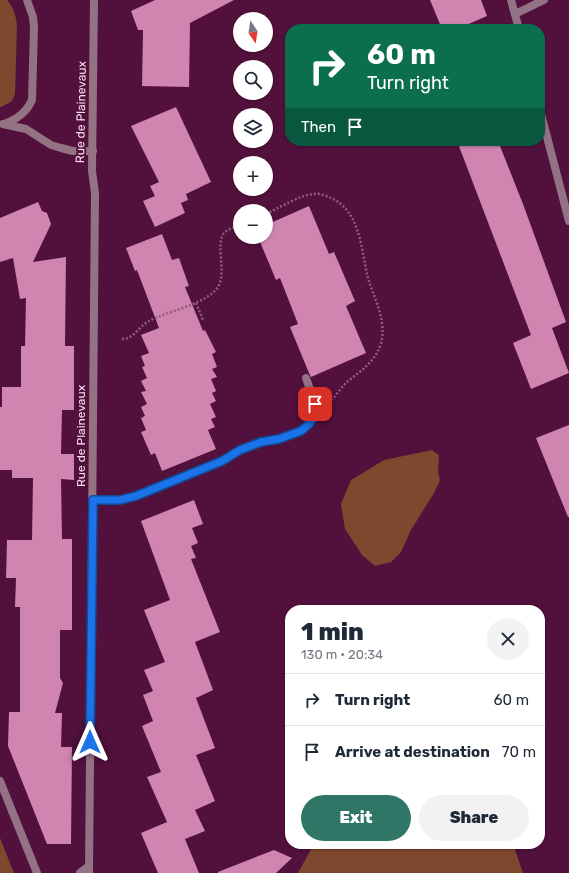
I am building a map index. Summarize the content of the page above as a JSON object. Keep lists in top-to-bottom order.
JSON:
{
  "streets": {
    "street": ["Rue de Plainevaux"]
  },
  "north": "bottom",
  "page": {
    "map_buttons": ["+", "−"],
    "turn": ["60 m", "Turn right"],
    "then": "Then",
    "heading": ["1 min", "130 m · 20:34"],
    "list": [
      {
        "name": "Turn right",
        "value": "60 m"
      },
      {
        "name": "Arrive at destination",
        "value": "70 m"
      }
    ],
    "buttons": ["Exit", "Share"]
  }
}
